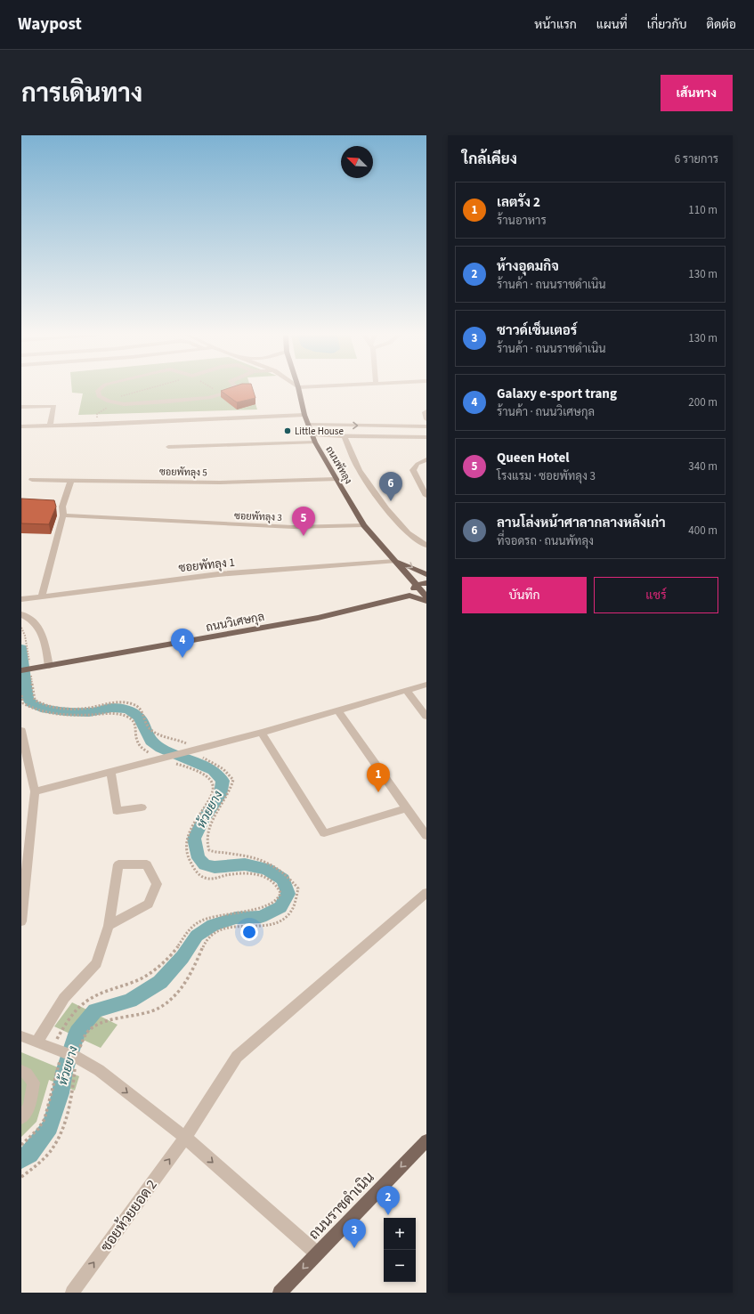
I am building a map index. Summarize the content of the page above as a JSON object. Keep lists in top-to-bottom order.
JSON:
{
  "streets": {
    "main road": ["ถนนพัทลุง", "ถนนวิเศษกุล", "ถนนราชดำเนิน"],
    "street": [
      "ซอยพัทลุง 5",
      "ซอยพัทลุง 3",
      "ซอยพัทลุง 1",
      "ซอยห้วยยอด 2"
    ]
  },
  "crossings": [
    ["ถนนพัทลุง", "ซอยพัทลุง 5"],
    ["ถนนพัทลุง", "ซอยพัทลุง 3"],
    ["ถนนพัทลุง", "ซอยพัทลุง 1"]
  ],
  "one_way": ["ถนนราชดำเนิน", "ซอยห้วยยอด 2"],
  "water": ["ห้วยยาง"],
  "places": ["Little House"],
  "north": "top left",
  "page": {
    "header": "Waypost",
    "nav": [
      "หน้าแรก",
      "แผนที่",
      "เกี่ยวกับ",
      "ติดต่อ"
    ],
    "title": "การเดินทาง",
    "buttons": [
      "เส้นทาง",
      ["บันทึก", "แชร์"]
    ],
    "heading": ["ใกล้เคียง", "6 รายการ"],
    "list": [
      {
        "mark": "1",
        "name": "เลตรัง 2",
        "note": "ร้านอาหาร",
        "value": "110 m"
      },
      {
        "mark": "2",
        "name": "ห้างอุดมกิจ",
        "note": "ร้านค้า · ถนนราชดำเนิน",
        "value": "130 m"
      },
      {
        "mark": "3",
        "name": "ซาวด์เซ็นเตอร์",
        "note": "ร้านค้า · ถนนราชดำเนิน",
        "value": "130 m"
      },
      {
        "mark": "4",
        "name": "Galaxy e-sport trang",
        "note": "ร้านค้า · ถนนวิเศษกุล",
        "value": "200 m"
      },
      {
        "mark": "5",
        "name": "Queen Hotel",
        "note": "โรงแรม · ซอยพัทลุง 3",
        "value": "340 m"
      },
      {
        "mark": "6",
        "name": "ลานโล่งหน้าศาลากลางหลังเก่า",
        "note": "ที่จอดรถ · ถนนพัทลุง",
        "value": "400 m"
      }
    ],
    "pins": [
      "6",
      "5",
      "4",
      "1",
      "2",
      "3"
    ],
    "map_buttons": ["+", "−"]
  }
}
